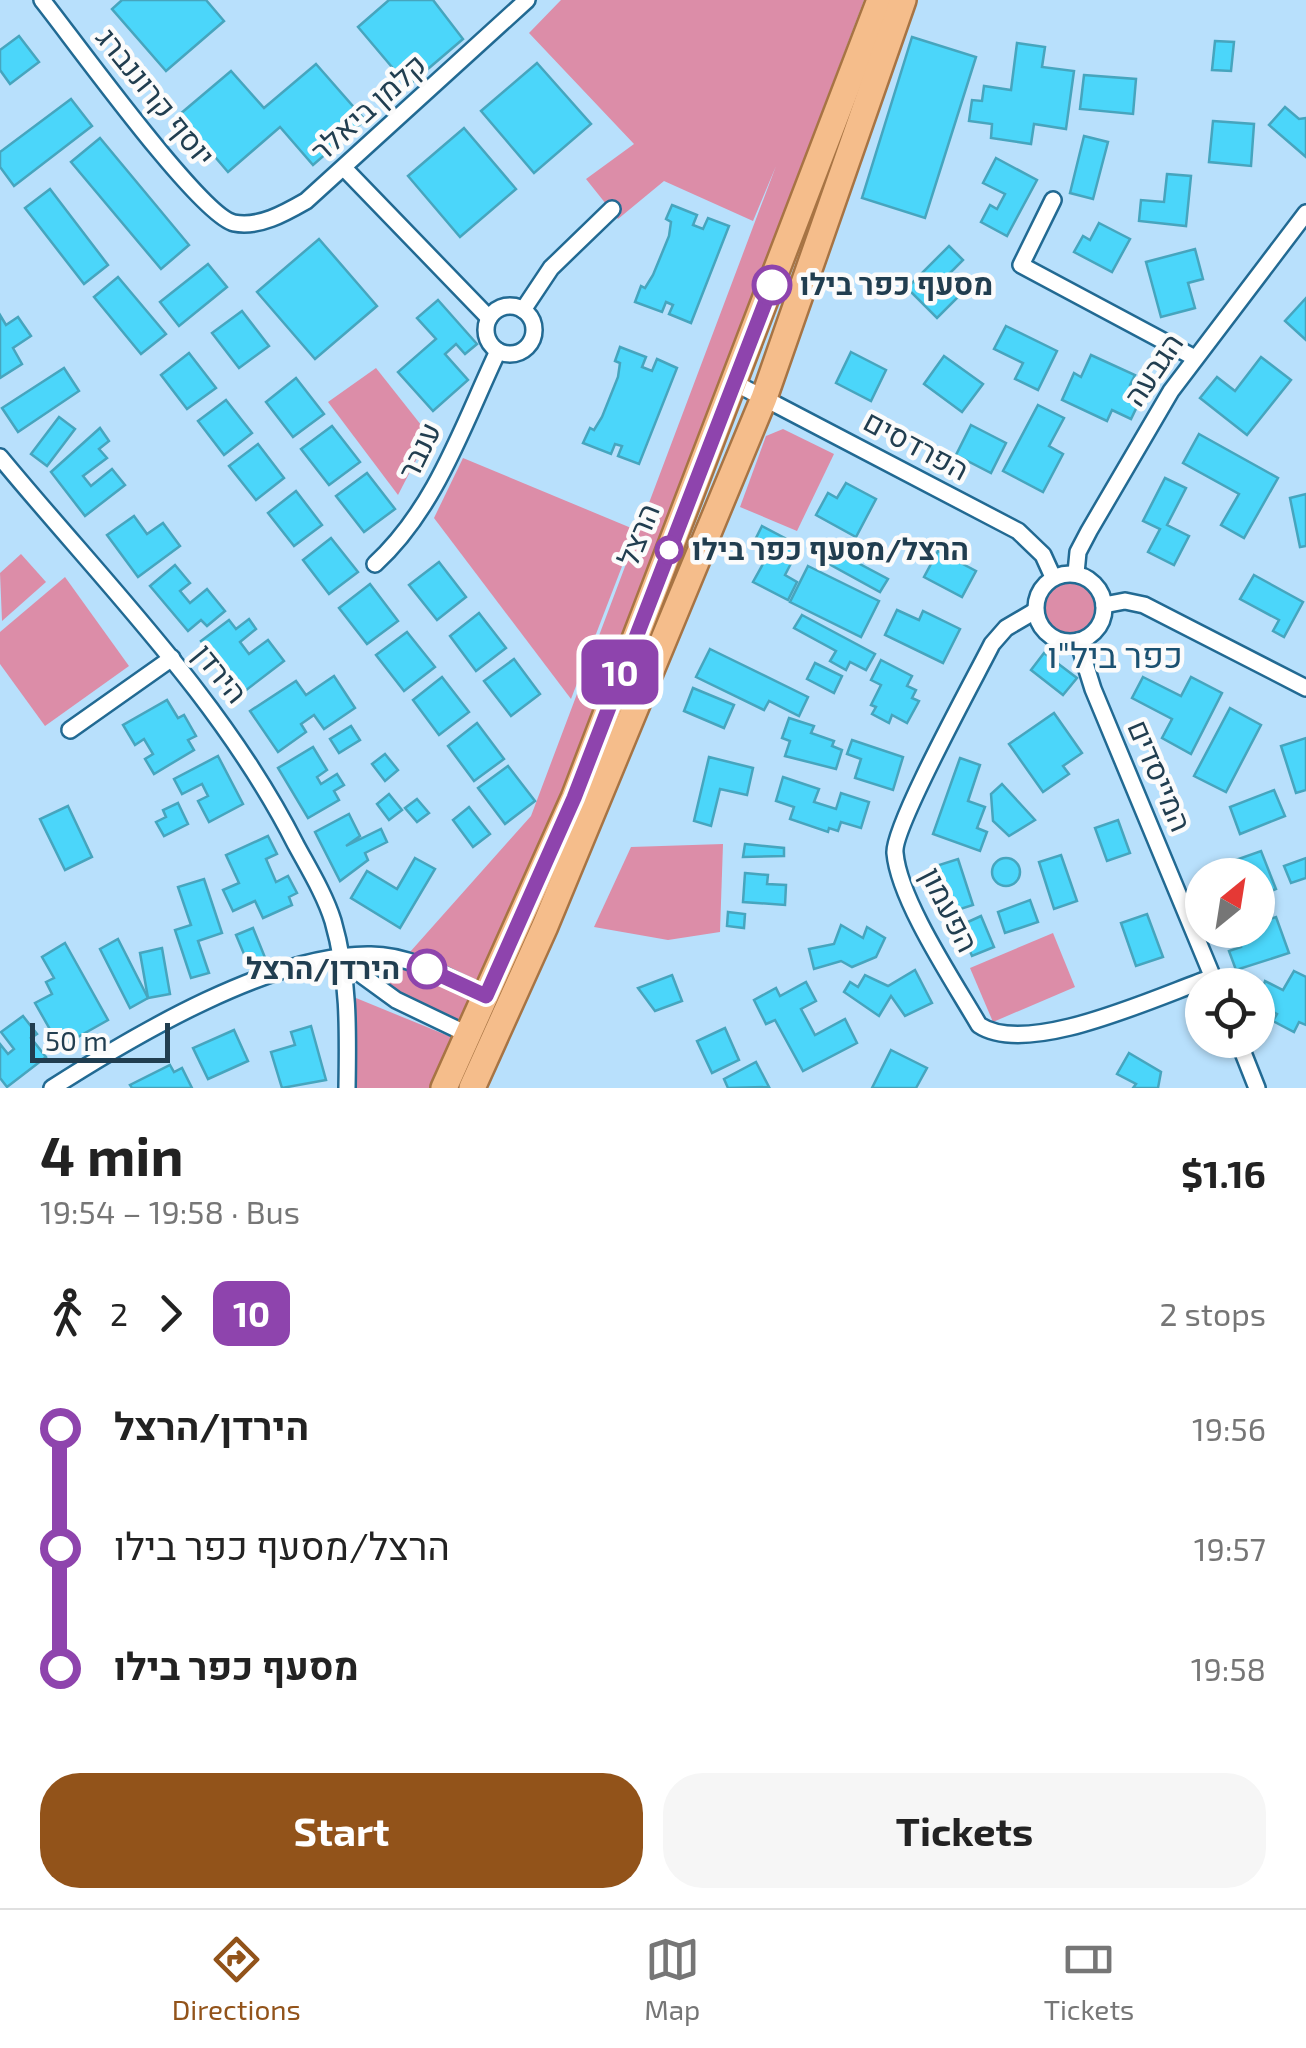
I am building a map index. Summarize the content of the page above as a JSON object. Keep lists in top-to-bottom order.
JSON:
{
  "streets": {
    "main road": ["הרצל"],
    "street": [
      "יוסף קרוננברג",
      "קלמן ביאלר",
      "הגבעה",
      "הפרדסים",
      "ענבר",
      "הירדן",
      "המייסדים",
      "הפעמון"
    ]
  },
  "crossings": [
    ["יוסף קרוננברג", "קלמן ביאלר"],
    ["הגבעה", "הפרדסים"],
    ["הגבעה", "המייסדים"],
    ["הגבעה", "הפעמון"],
    ["הפרדסים", "הרצל"],
    ["הפרדסים", "המייסדים"],
    ["הפרדסים", "הפעמון"],
    ["המייסדים", "הפעמון"]
  ],
  "districts": ["כפר ביל\"ו"],
  "places": ["מסעף כפר בילו", "הרצל/מסעף כפר בילו", "הירדן/הרצל"],
  "lines": ["bus line 10"],
  "scale_bar": "50 m",
  "north": "top right",
  "page": {
    "on_map": "10",
    "scale": "50 m",
    "heading": ["4 min", "19:54 – 19:58 · Bus", "$1.16"],
    "legs": ["2", "10", "2 stops"],
    "list": [
      {
        "name": "הירדן/הרצל",
        "value": "19:56"
      },
      {
        "name": "הרצל/מסעף כפר בילו",
        "value": "19:57"
      },
      {
        "name": "מסעף כפר בילו",
        "value": "19:58"
      }
    ],
    "buttons": ["Start", "Tickets"],
    "tabs": ["Directions", "Map", "Tickets"]
  }
}
